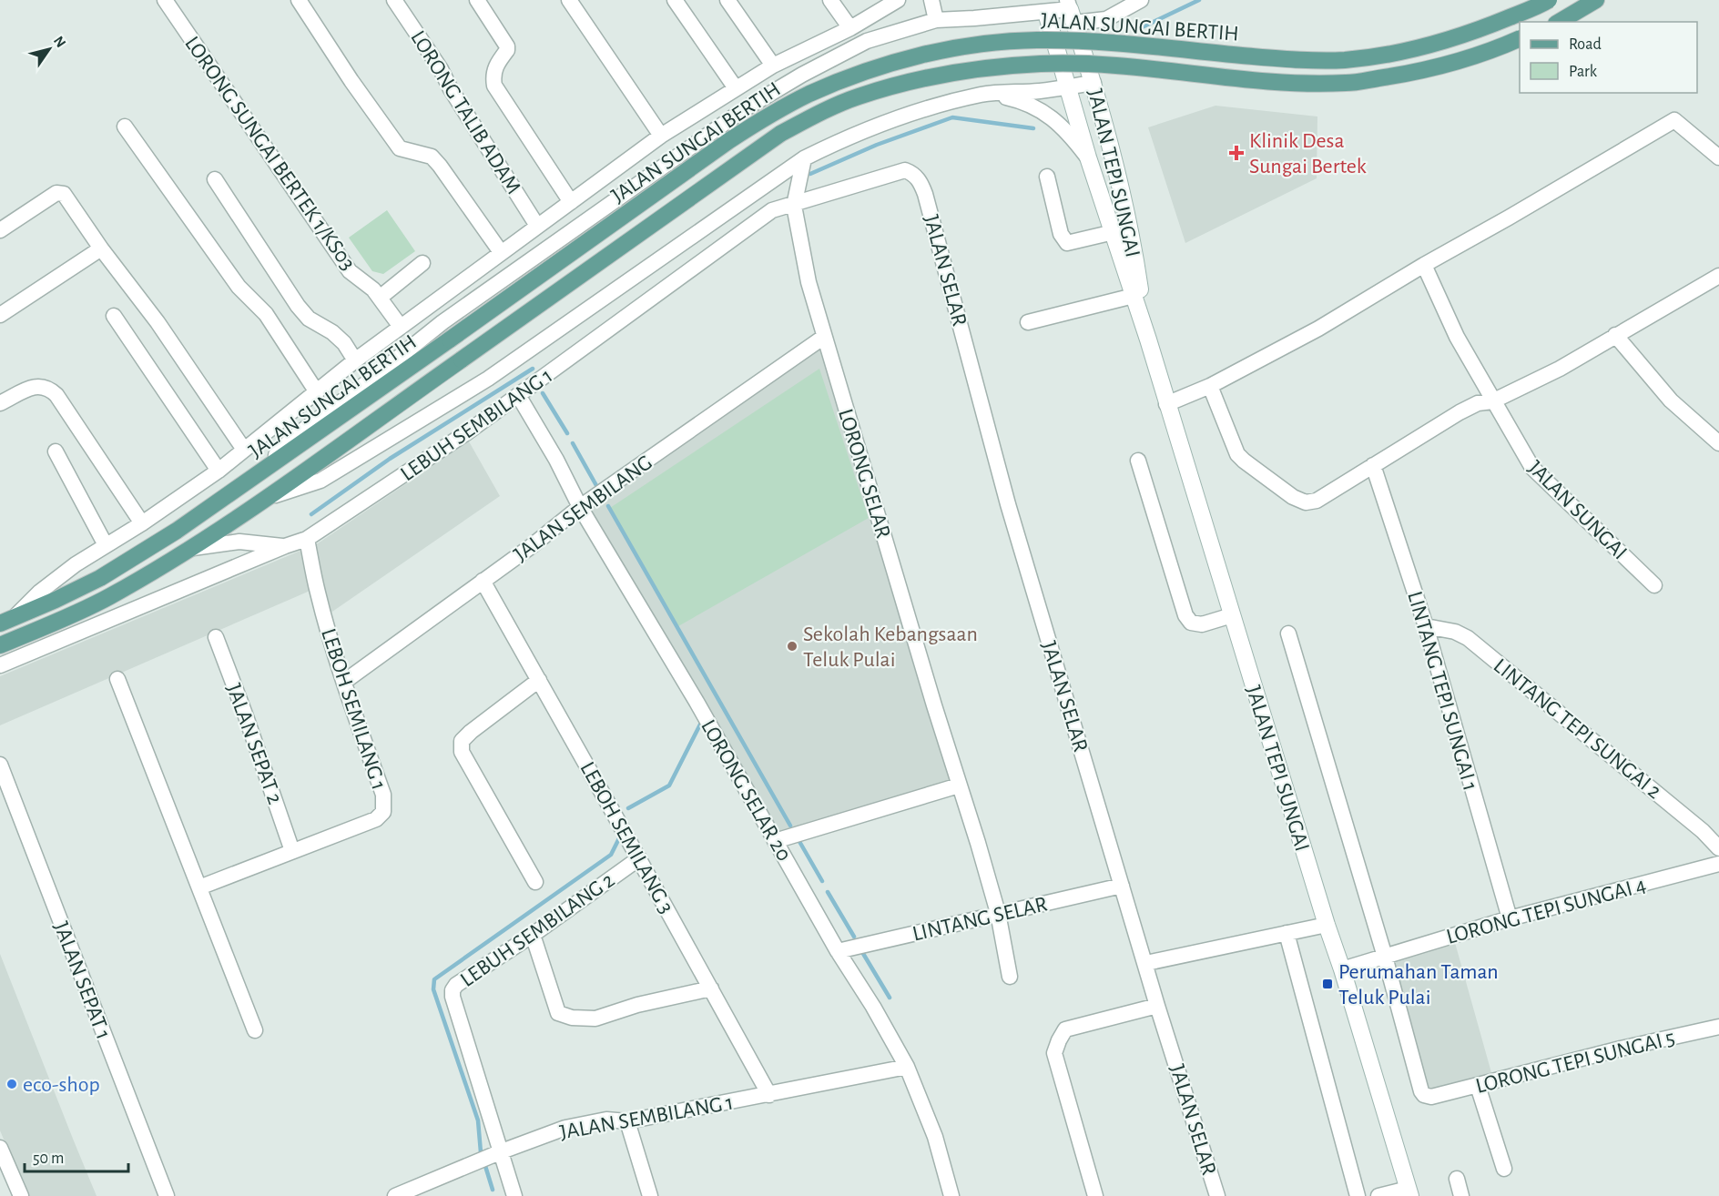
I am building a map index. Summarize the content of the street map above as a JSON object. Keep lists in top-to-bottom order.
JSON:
{
  "streets": {
    "main road": ["JALAN SUNGAI BERTIH", "JALAN TEPI SUNGAI"],
    "street": [
      "LORONG TALIB ADAM",
      "LORONG SUNGAI BERTEK 1/KS03",
      "JALAN SELAR",
      "LEBUH SEMBILANG 1",
      "LORONG SELAR",
      "JALAN SEMBILANG",
      "JALAN SUNGAI",
      "LINTANG TEPI SUNGAI 1",
      "LEBOH SEMILANG 1",
      "LINTANG TEPI SUNGAI 2",
      "JALAN SEPAT 2",
      "LORONG SELAR 20",
      "LEBOH SEMILANG 3",
      "LORONG TEPI SUNGAI 4",
      "LINTANG SELAR",
      "LEBUH SEMBILANG 2",
      "JALAN SEPAT 1",
      "LORONG TEPI SUNGAI 5",
      "JALAN SEMBILANG 1"
    ]
  },
  "crossings": [
    ["JALAN TEPI SUNGAI", "LORONG TEPI SUNGAI 4"],
    ["JALAN SELAR", "LEBUH SEMBILANG 1"],
    ["JALAN SELAR", "LINTANG SELAR"],
    ["LEBUH SEMBILANG 1", "LORONG SELAR"],
    ["LEBUH SEMBILANG 1", "LEBOH SEMILANG 1"],
    ["LEBUH SEMBILANG 1", "LORONG SELAR 20"],
    ["LORONG SELAR", "JALAN SEMBILANG"],
    ["LORONG SELAR", "LINTANG SELAR"],
    ["JALAN SEMBILANG", "LEBOH SEMILANG 1"],
    ["JALAN SEMBILANG", "LORONG SELAR 20"],
    ["JALAN SEMBILANG", "LEBOH SEMILANG 3"],
    ["LINTANG TEPI SUNGAI 1", "LINTANG TEPI SUNGAI 2"],
    ["LINTANG TEPI SUNGAI 1", "LORONG TEPI SUNGAI 4"],
    ["LEBOH SEMILANG 1", "JALAN SEPAT 2"],
    ["LORONG SELAR 20", "LINTANG SELAR"],
    ["LORONG SELAR 20", "JALAN SEMBILANG 1"],
    ["LEBOH SEMILANG 3", "LEBUH SEMBILANG 2"],
    ["LEBOH SEMILANG 3", "JALAN SEMBILANG 1"],
    ["LORONG TEPI SUNGAI 4", "LORONG TEPI SUNGAI 5"],
    ["LEBUH SEMBILANG 2", "JALAN SEMBILANG 1"]
  ],
  "places": {
    "health": ["Klinik Desa Sungai Bertek"],
    "other": ["Sekolah Kebangsaan Teluk Pulai", "eco-shop"],
    "transit": ["Perumahan Taman Teluk Pulai"]
  },
  "legend": ["Road", "Park"],
  "scale_bar": "50 m",
  "north": "top right"
}
